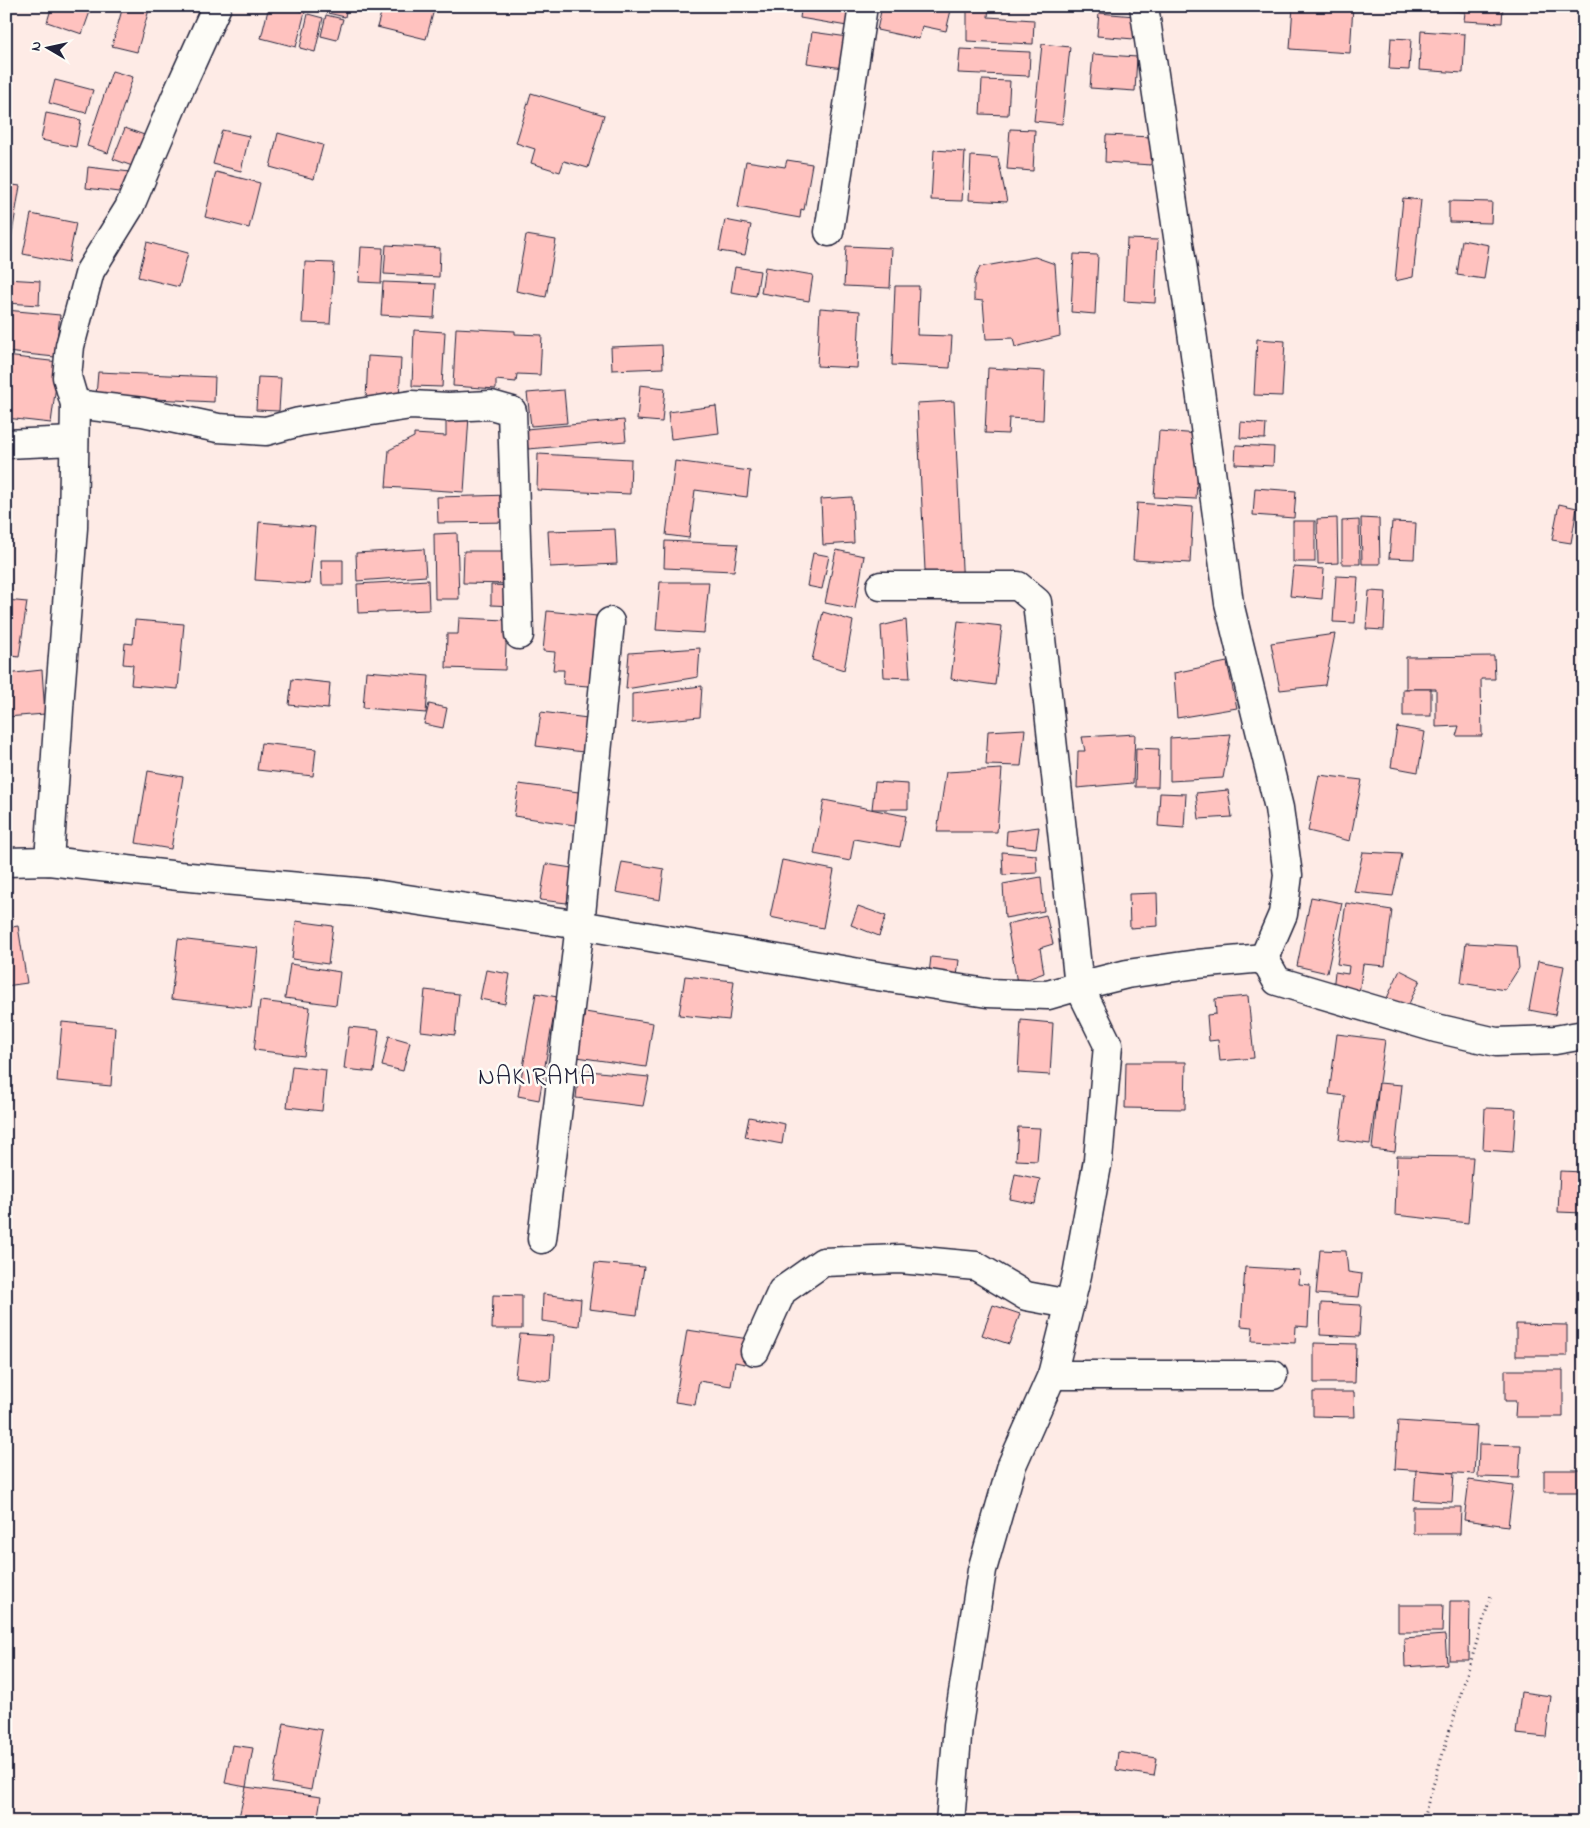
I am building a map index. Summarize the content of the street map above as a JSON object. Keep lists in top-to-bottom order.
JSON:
{
  "districts": ["NAKIRAMA"],
  "north": "left"
}
